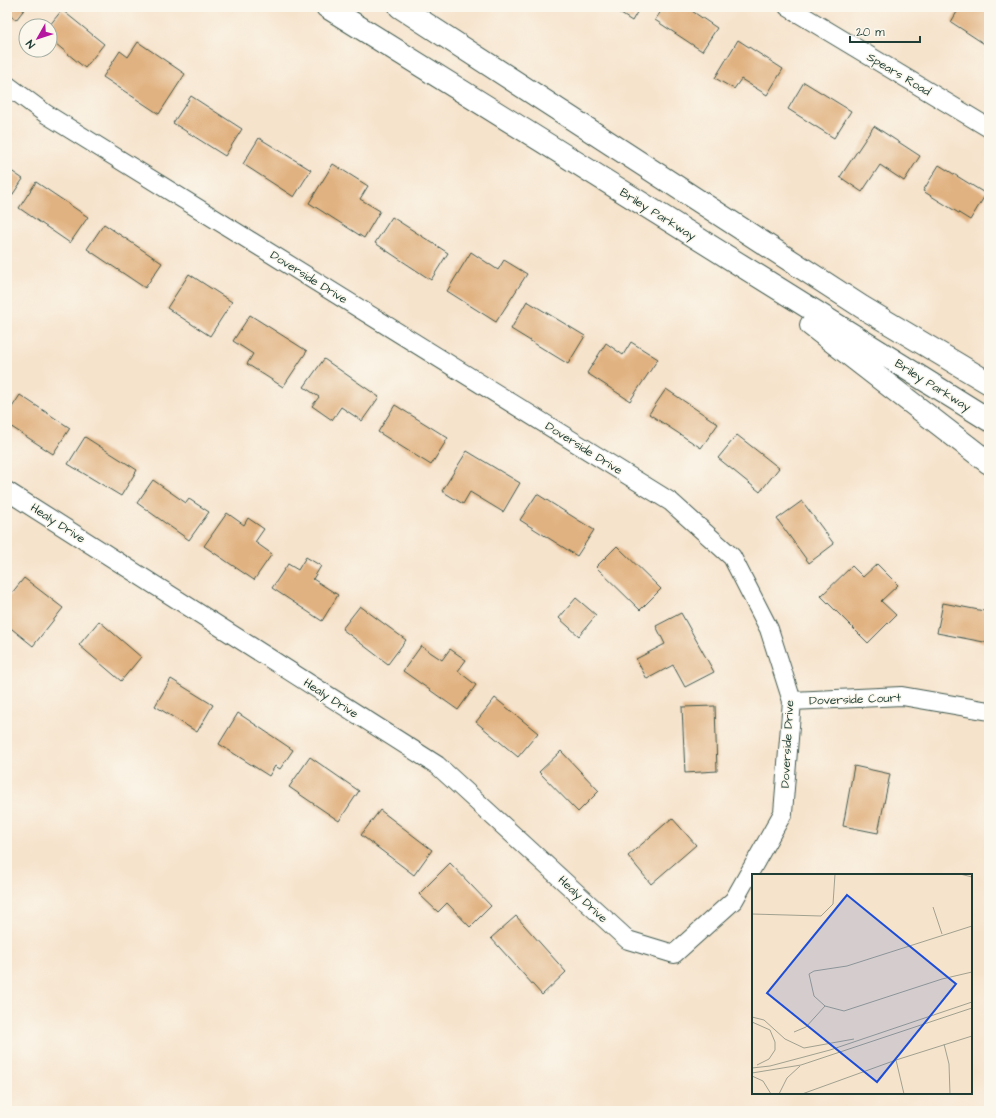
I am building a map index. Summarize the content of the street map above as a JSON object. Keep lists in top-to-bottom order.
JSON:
{
  "streets": {
    "highway": ["Briley Parkway"],
    "street": [
      "Spears Road",
      "Doverside Drive",
      "Healy Drive",
      "Doverside Court"
    ]
  },
  "crossings": [
    ["Doverside Drive", "Healy Drive"],
    ["Doverside Drive", "Doverside Court"]
  ],
  "scale_bar": "20 m",
  "north": "bottom left"
}
